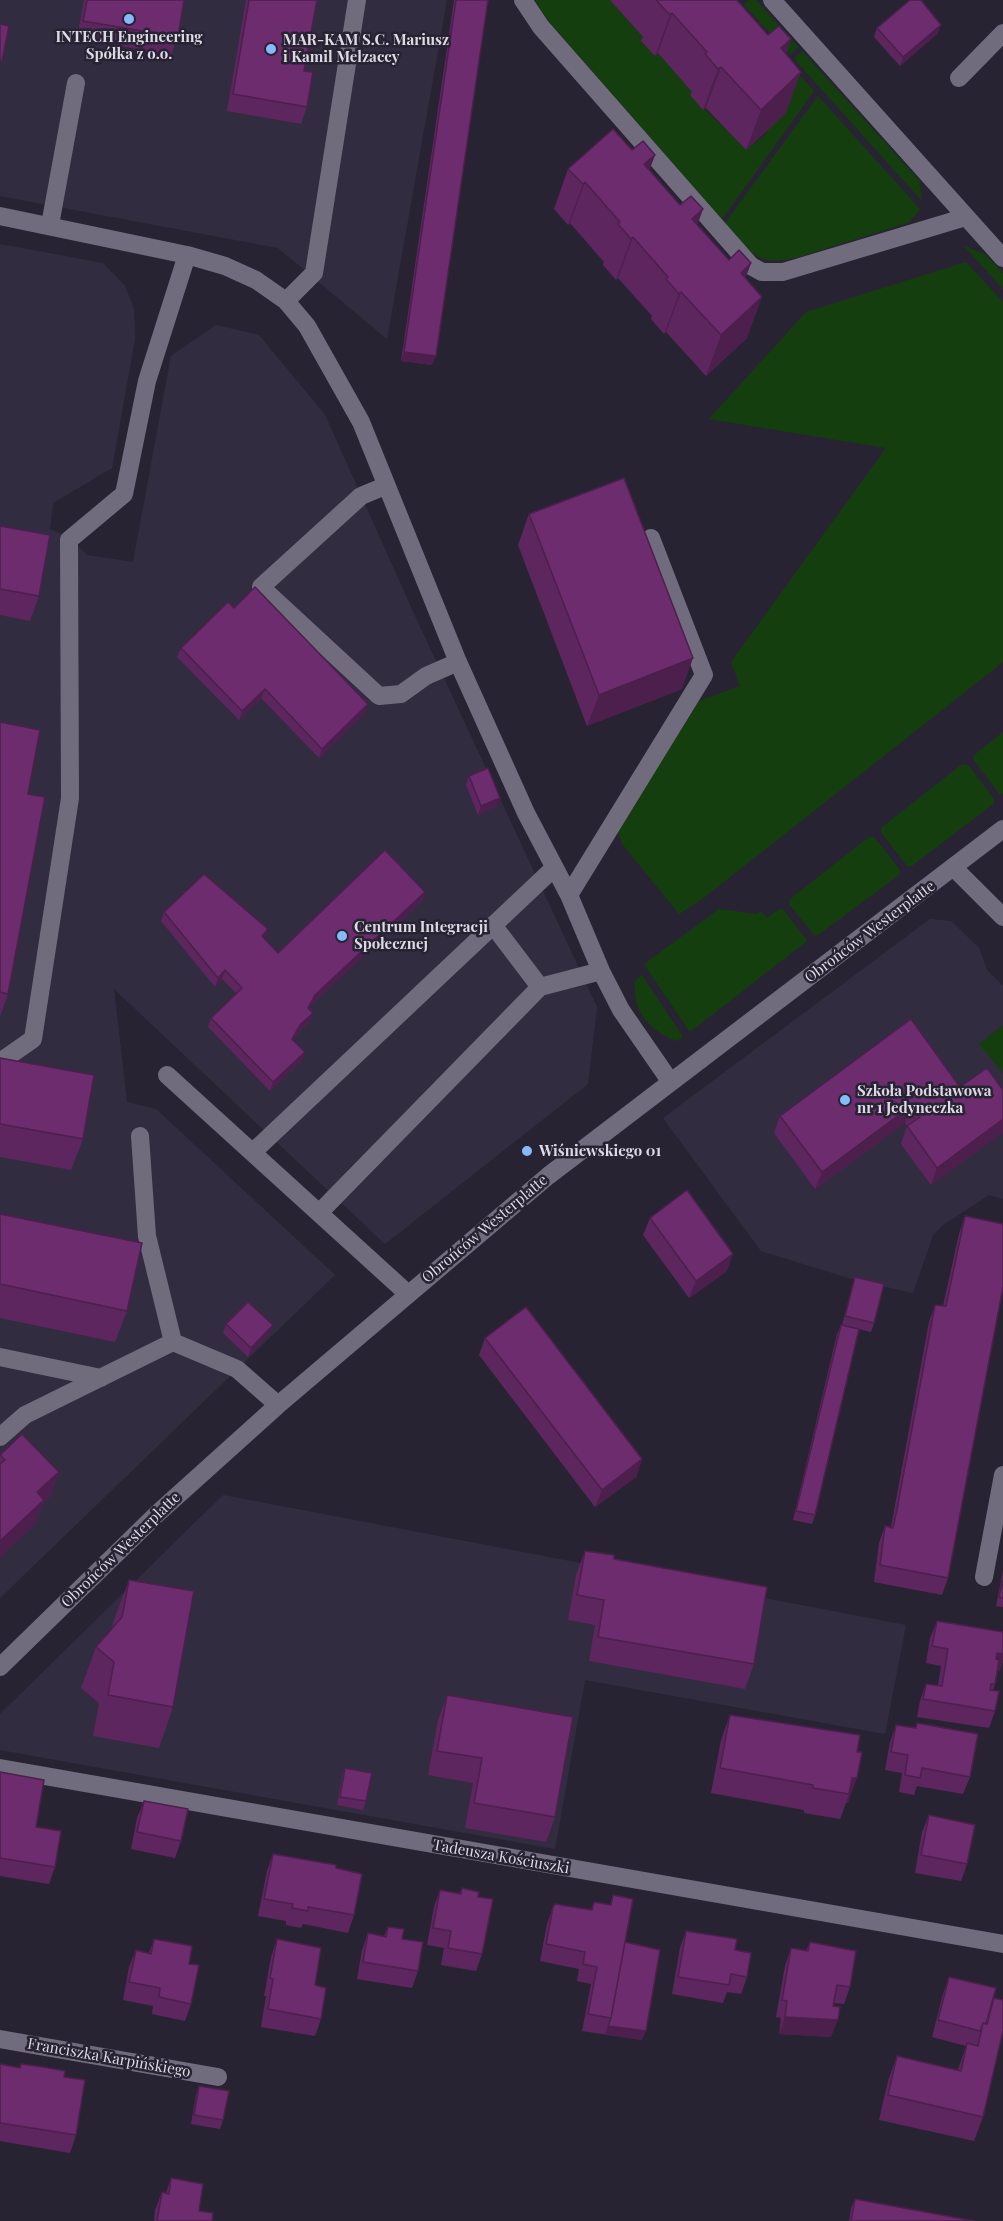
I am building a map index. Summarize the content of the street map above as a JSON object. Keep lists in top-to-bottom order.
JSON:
{
  "streets": {
    "street": ["Obrońców Westerplatte", "Tadeusza Kościuszki", "Franciszka Karpińskiego"]
  },
  "places": [
    "INTECH Engineering Spółka z o.o.",
    "MAR-KAM S.C. Mariusz i Kamil Melzaccy",
    "Centrum Integracji Społecznej",
    "Szkoła Podstawowa nr 1 Jedyneczka",
    "Wiśniewskiego 01"
  ]
}
